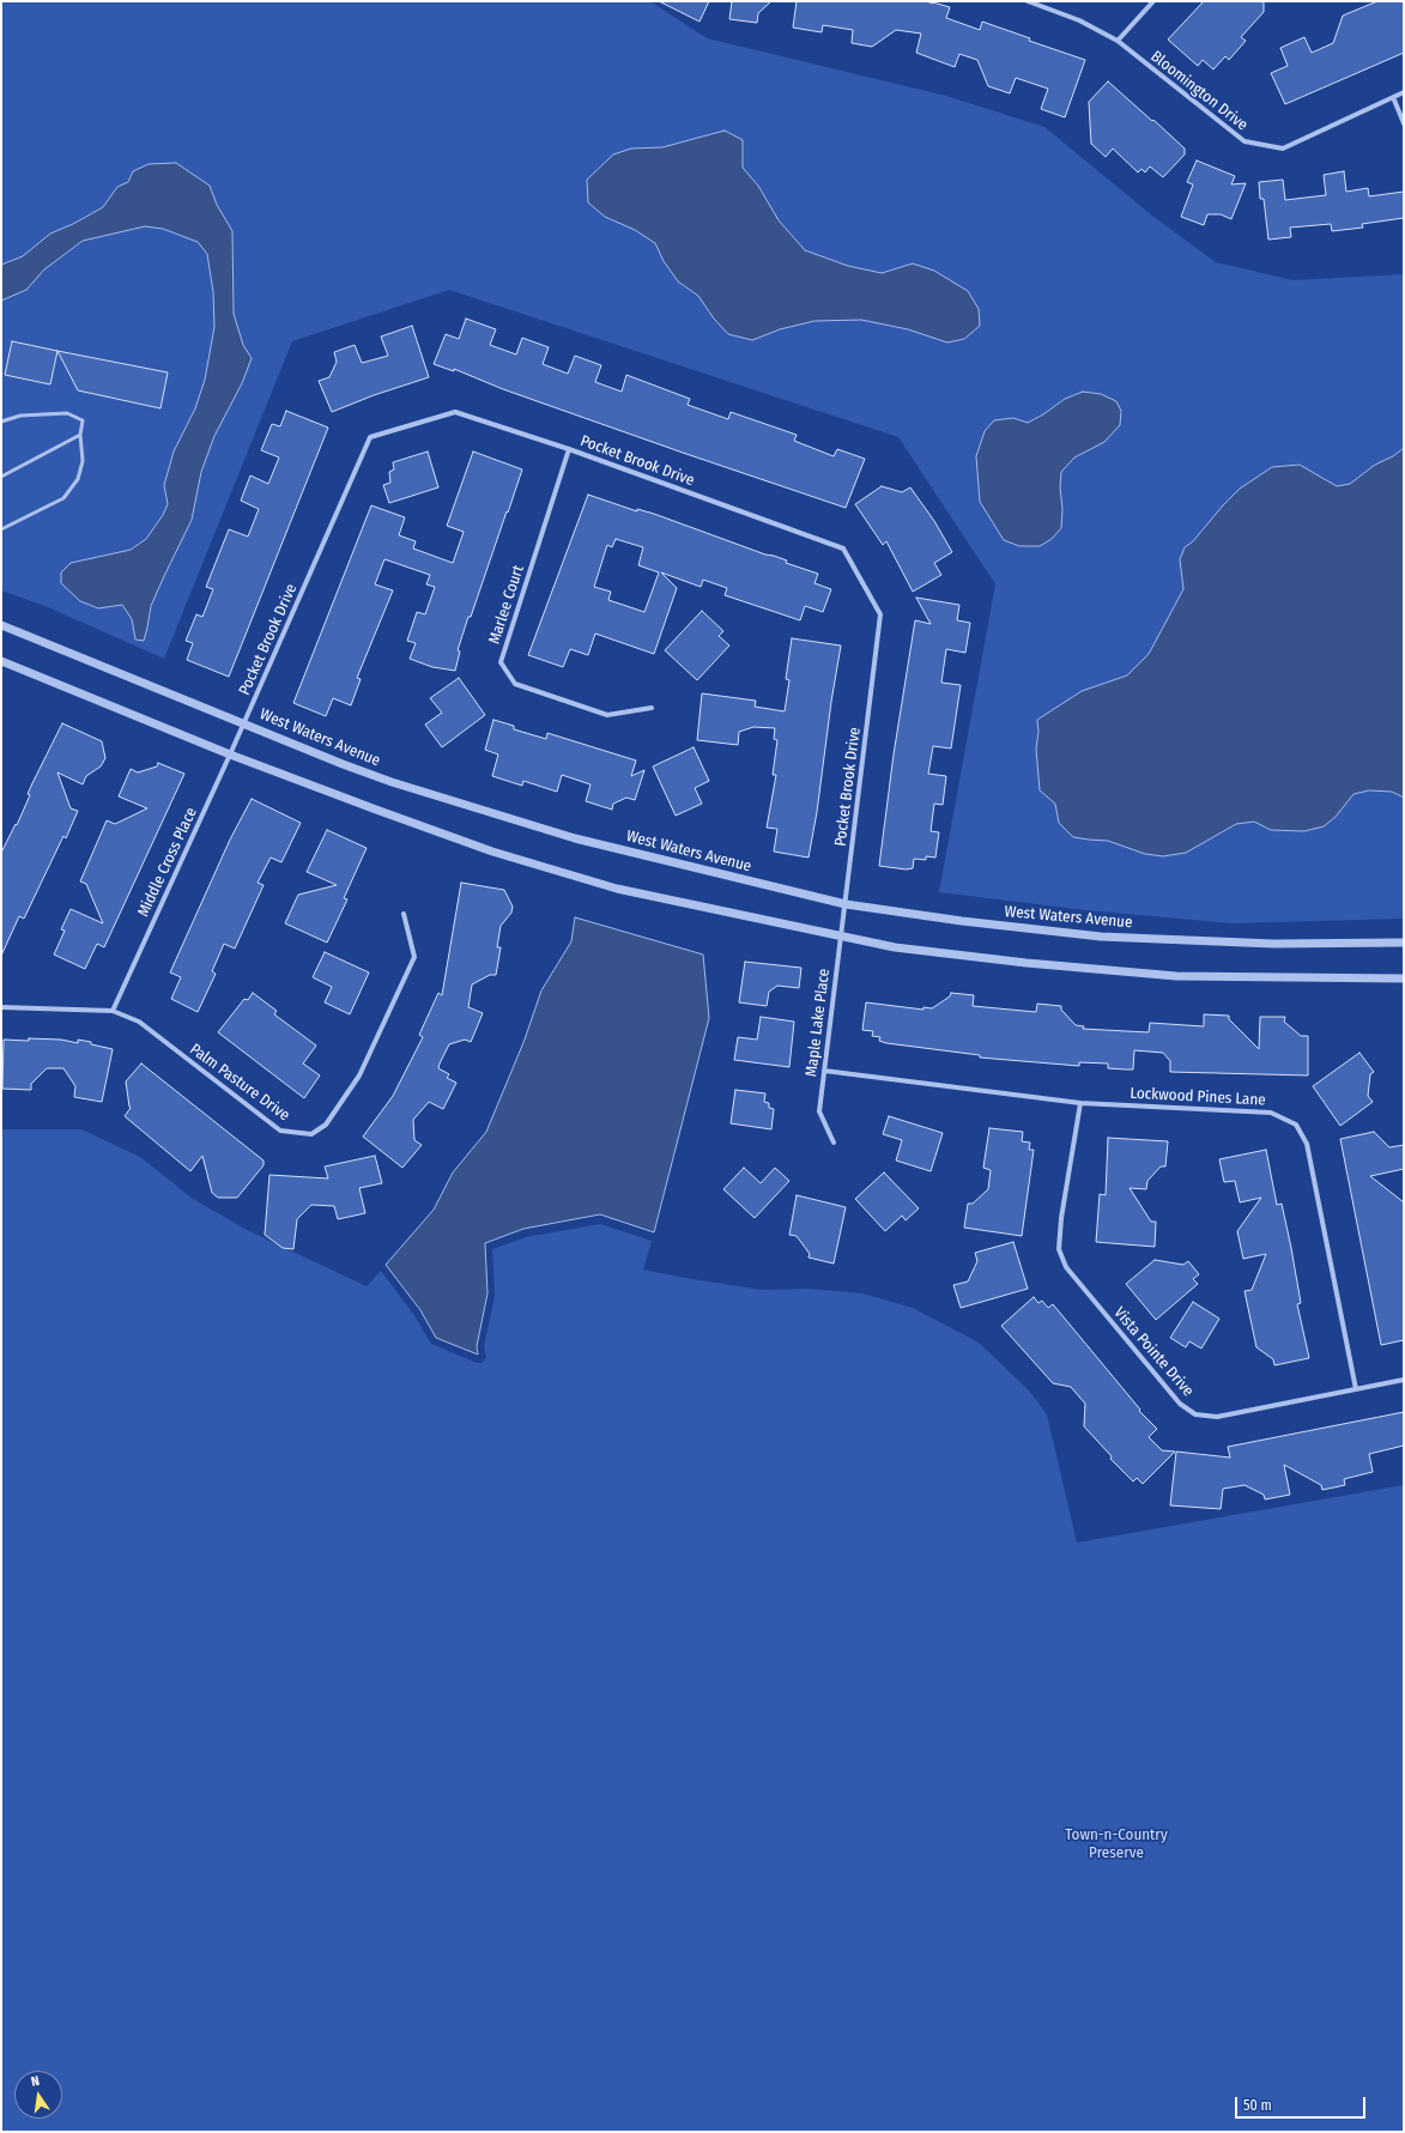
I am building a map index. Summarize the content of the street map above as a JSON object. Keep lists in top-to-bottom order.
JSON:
{
  "streets": {
    "street": [
      "Bloomington Drive",
      "Pocket Brook Drive",
      "Marlee Court",
      "West Waters Avenue",
      "Middle Cross Place",
      "Maple Lake Place",
      "Palm Pasture Drive",
      "Lockwood Pines Lane",
      "Vista Pointe Drive"
    ]
  },
  "crossings": [
    ["Pocket Brook Drive", "Marlee Court"],
    ["Pocket Brook Drive", "West Waters Avenue"],
    ["Pocket Brook Drive", "Middle Cross Place"],
    ["Pocket Brook Drive", "Maple Lake Place"],
    ["West Waters Avenue", "Middle Cross Place"],
    ["West Waters Avenue", "Maple Lake Place"],
    ["Middle Cross Place", "Palm Pasture Drive"],
    ["Maple Lake Place", "Lockwood Pines Lane"],
    ["Lockwood Pines Lane", "Vista Pointe Drive"]
  ],
  "parks": ["Town-n-Country Preserve"],
  "scale_bar": "50 m",
  "north": "top"
}
